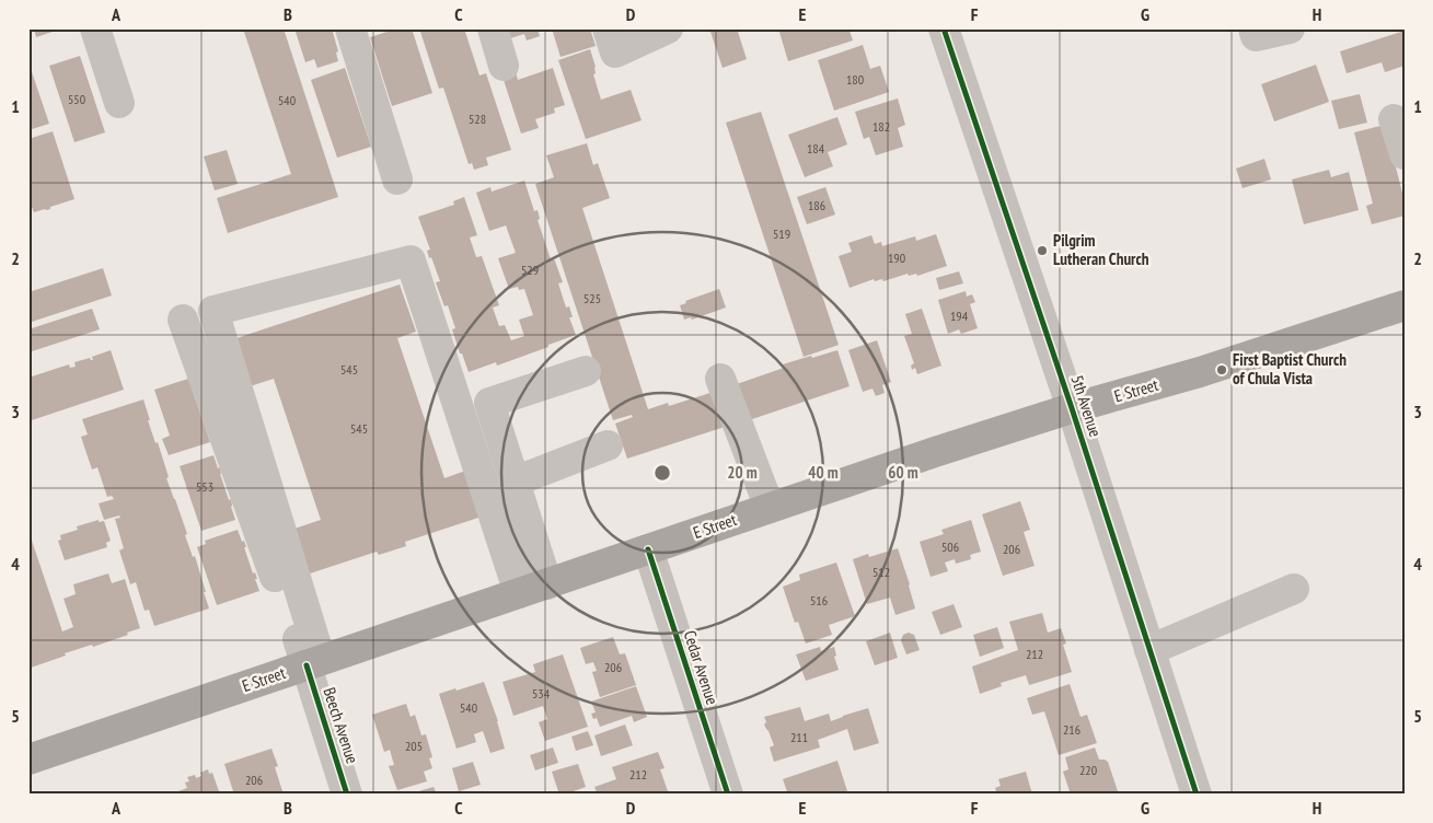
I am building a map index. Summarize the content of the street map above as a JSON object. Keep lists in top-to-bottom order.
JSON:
{
  "streets": {
    "main road": ["E Street"],
    "street": ["5th Avenue", "Cedar Avenue", "Beech Avenue"]
  },
  "crossings": [
    ["E Street", "5th Avenue"],
    ["E Street", "Cedar Avenue"],
    ["E Street", "Beech Avenue"]
  ],
  "places": ["Pilgrim Lutheran Church", "First Baptist Church of Chula Vista"],
  "house_numbers": [
    "180",
    "550",
    "540",
    "528",
    "182",
    "184",
    "186",
    "519",
    "190",
    "529",
    "525",
    "194",
    "545",
    "545",
    "553",
    "506",
    "206",
    "512",
    "516",
    "212",
    "206",
    "534",
    "540",
    "216",
    "211",
    "205",
    "220",
    "212",
    "206"
  ],
  "grid": {
    "columns": [
      "A",
      "B",
      "C",
      "D",
      "E",
      "F",
      "G",
      "H"
    ],
    "rows": [
      "1",
      "2",
      "3",
      "4",
      "5"
    ]
  },
  "rings": ["20 m", "40 m", "60 m"]
}
